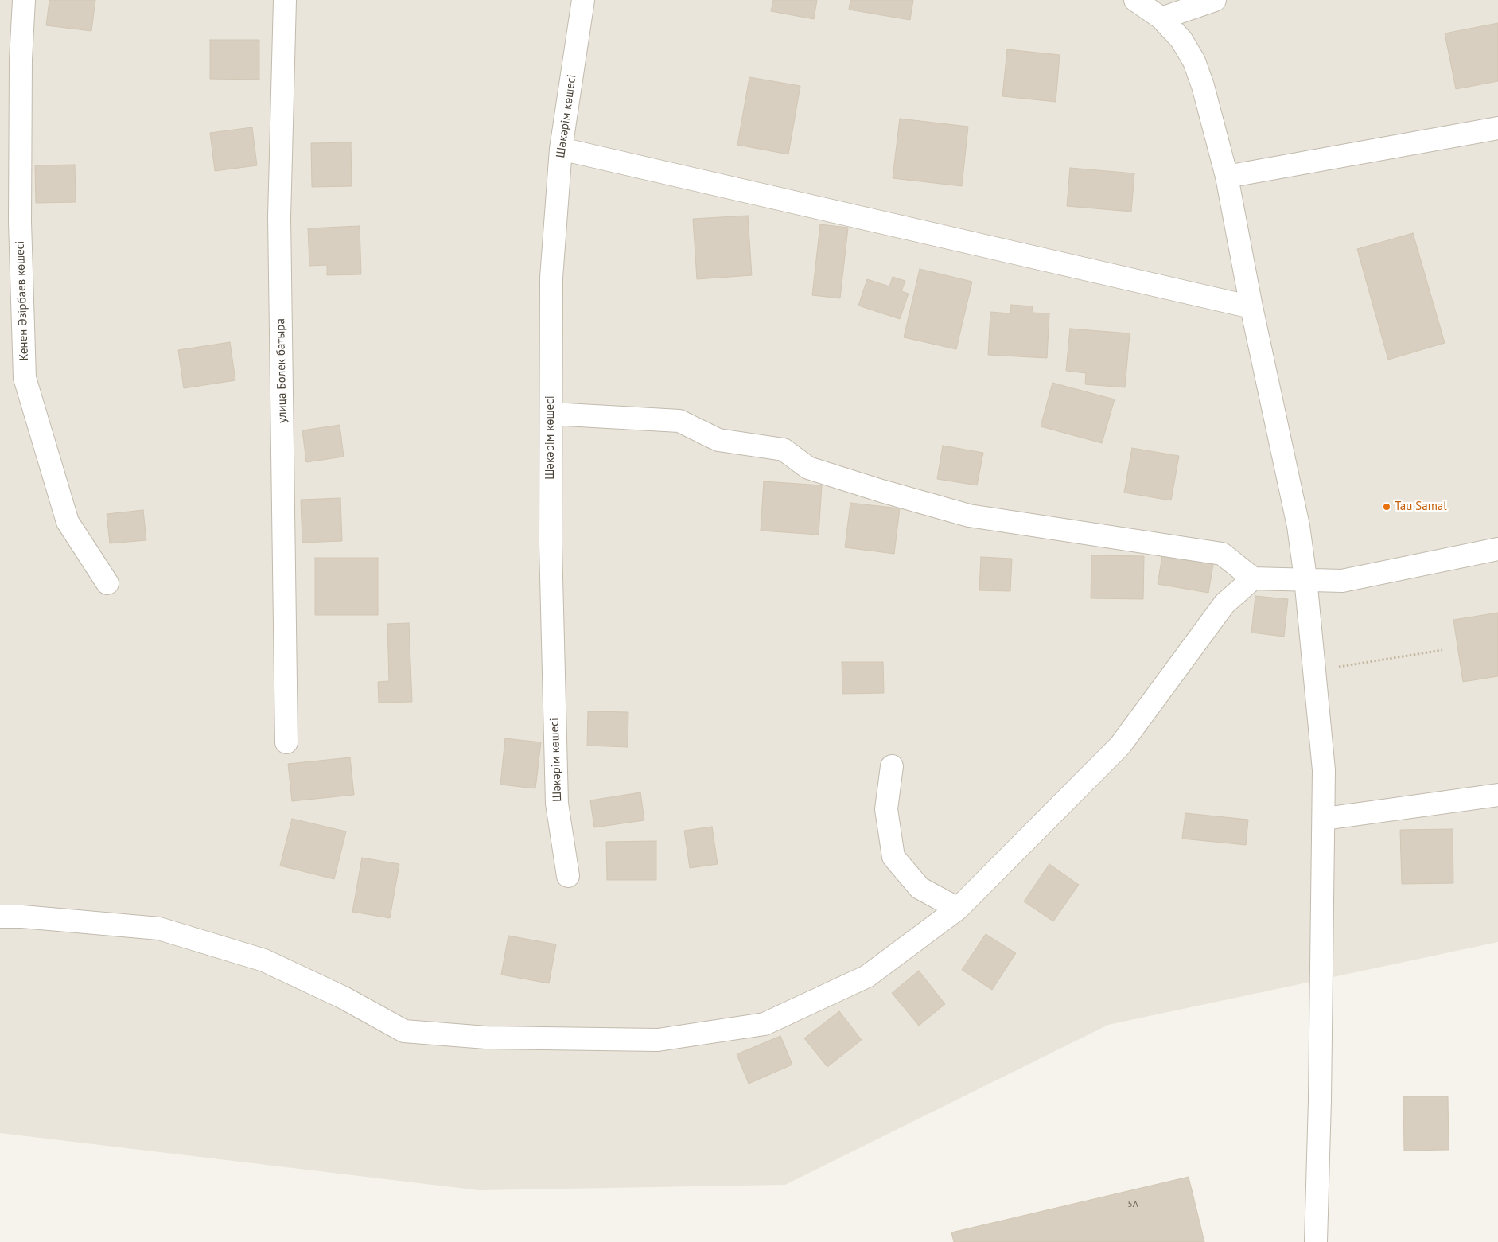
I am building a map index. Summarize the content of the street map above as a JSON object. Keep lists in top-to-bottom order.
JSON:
{
  "streets": {
    "street": ["Шәкәрім көшесі", "Кенен Әзірбаев көшесі", "улица Болек батыра"]
  },
  "places": ["Tau Samal"],
  "house_numbers": ["5А"]
}
